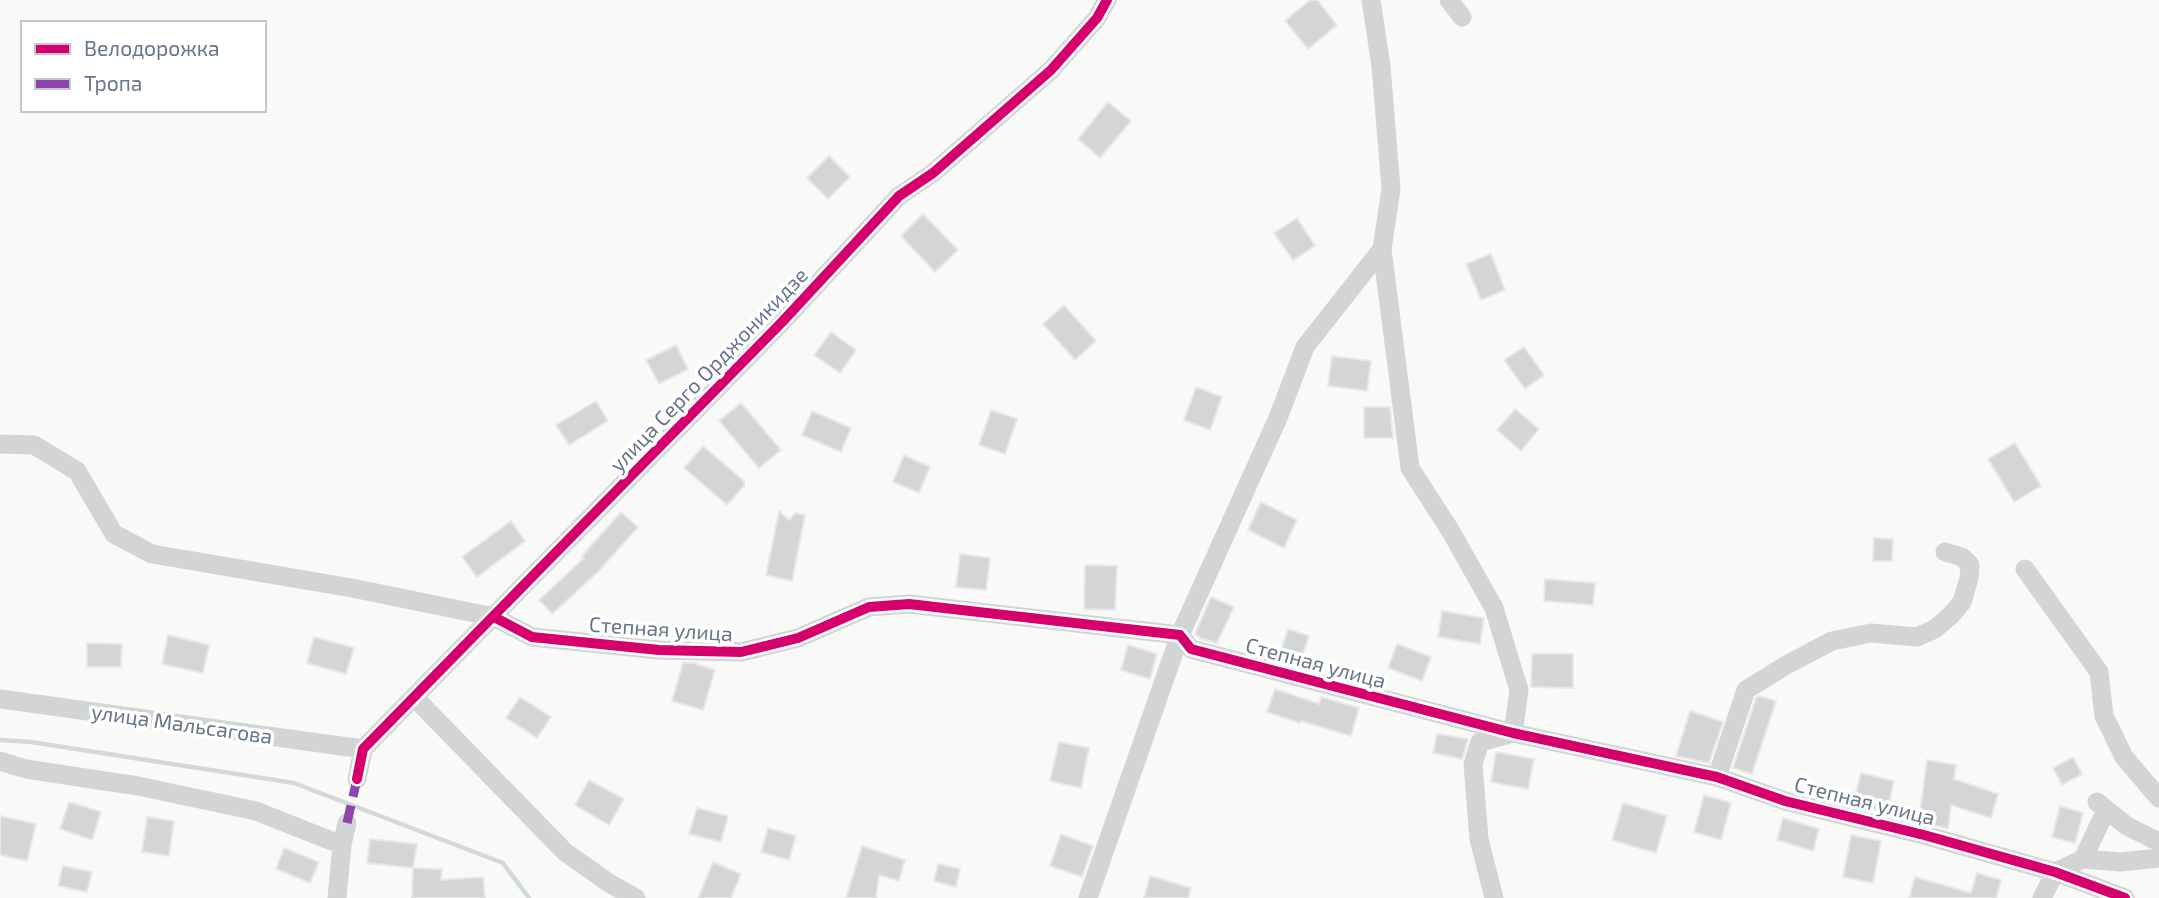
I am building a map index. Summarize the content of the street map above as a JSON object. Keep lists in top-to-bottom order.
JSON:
{
  "streets": {
    "street": ["улица Серго Орджоникидзе", "Степная улица", "улица Мальсагова"]
  },
  "crossings": [
    ["улица Серго Орджоникидзе", "Степная улица"],
    ["улица Серго Орджоникидзе", "улица Мальсагова"]
  ],
  "legend": ["Велодорожка", "Тропа"]
}
